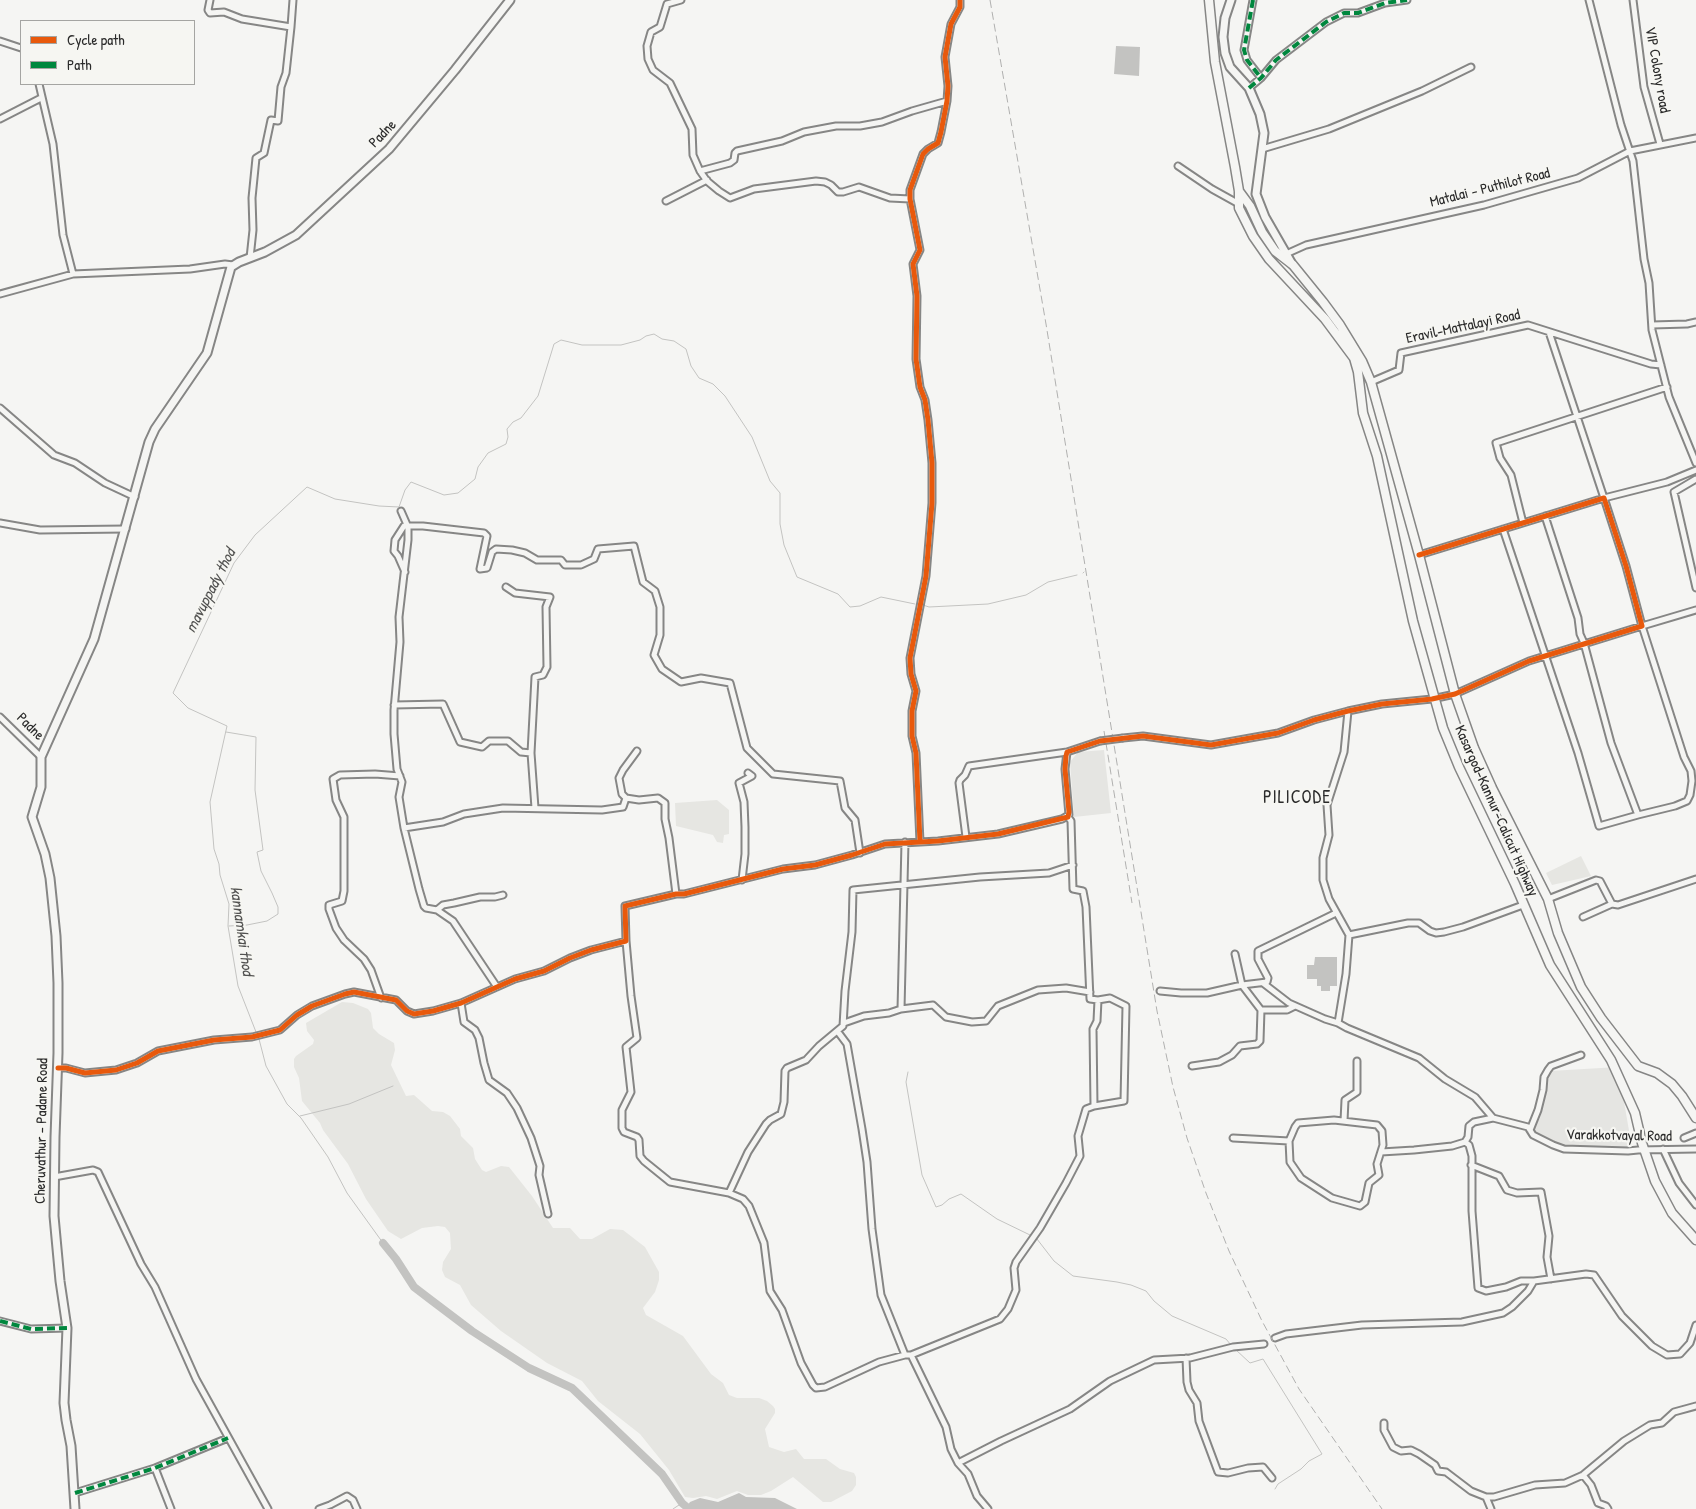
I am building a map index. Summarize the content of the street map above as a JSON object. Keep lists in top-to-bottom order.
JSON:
{
  "streets": {
    "highway": ["Kasargod-Kannur-Calicut Highway"],
    "main road": ["Padne", "Cheruvathur - Padane Road"],
    "street": [
      "VIP Colony road",
      "Matalai - Puthilot Road",
      "Eravil-Mattalayi Road",
      "Varakkotvayal Road"
    ]
  },
  "crossings": [
    ["VIP Colony road", "Matalai - Puthilot Road"],
    ["Padne", "Cheruvathur - Padane Road"],
    ["Matalai - Puthilot Road", "Kasargod-Kannur-Calicut Highway"],
    ["Eravil-Mattalayi Road", "Kasargod-Kannur-Calicut Highway"],
    ["Kasargod-Kannur-Calicut Highway", "Varakkotvayal Road"]
  ],
  "districts": ["PILICODE"],
  "water": ["mavuppady thod", "kannamkai thod"],
  "legend": ["Cycle path", "Path"]
}
